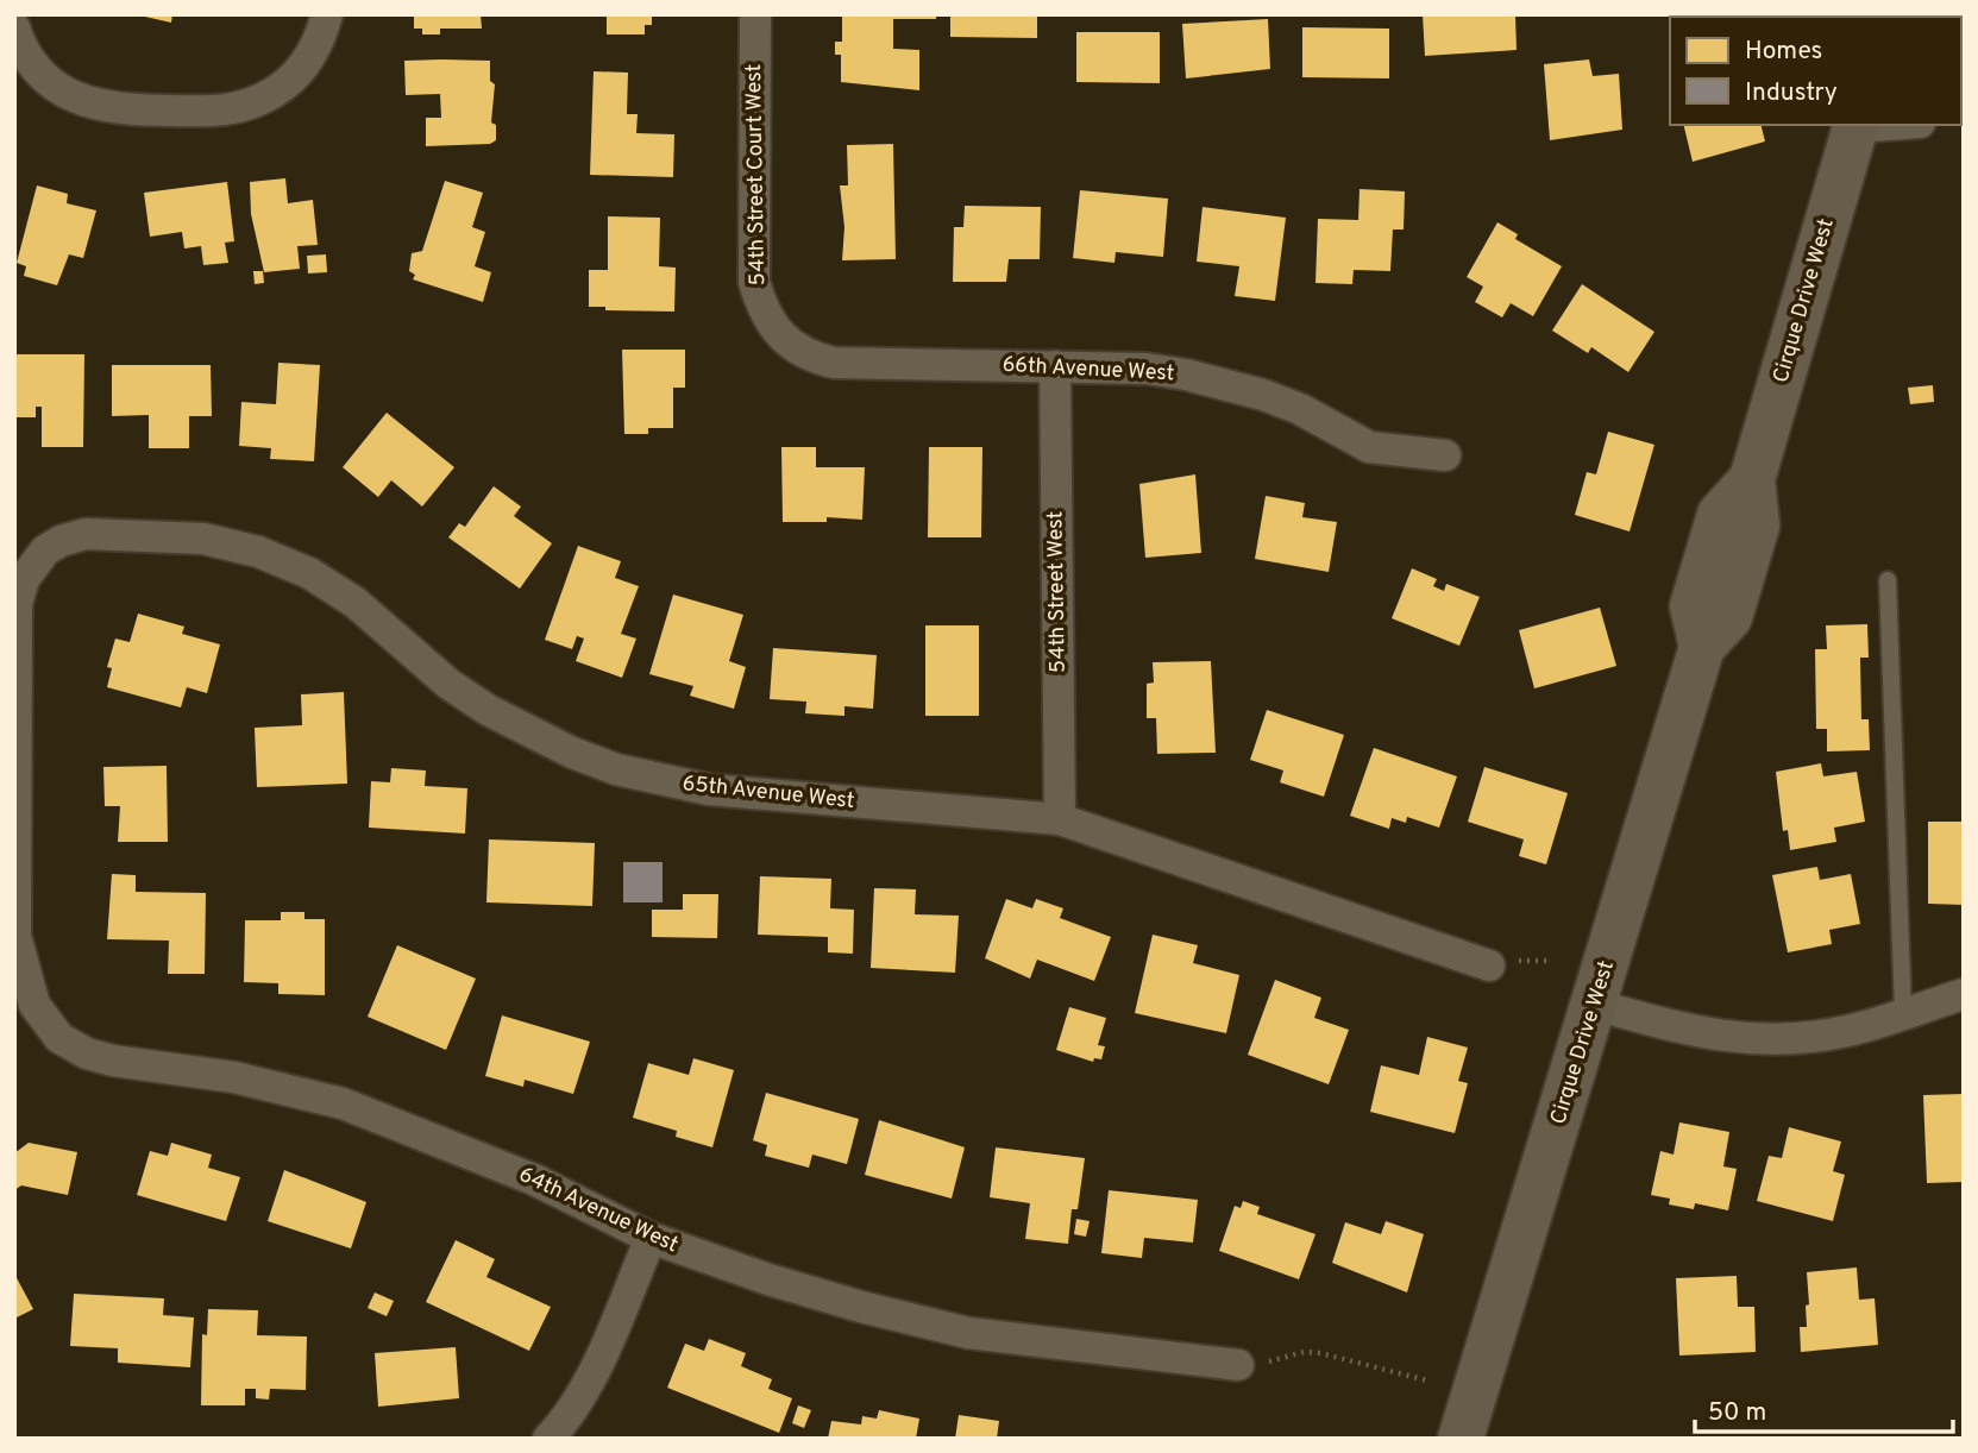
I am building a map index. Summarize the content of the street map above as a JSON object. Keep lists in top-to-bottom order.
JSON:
{
  "streets": {
    "main road": ["Cirque Drive West"],
    "street": [
      "54th Street Court West",
      "66th Avenue West",
      "54th Street West",
      "65th Avenue West",
      "64th Avenue West"
    ]
  },
  "crossings": [
    ["54th Street Court West", "66th Avenue West"],
    ["66th Avenue West", "54th Street West"],
    ["54th Street West", "65th Avenue West"],
    ["65th Avenue West", "64th Avenue West"]
  ],
  "legend": ["Homes", "Industry"],
  "scale_bar": "50 m"
}
